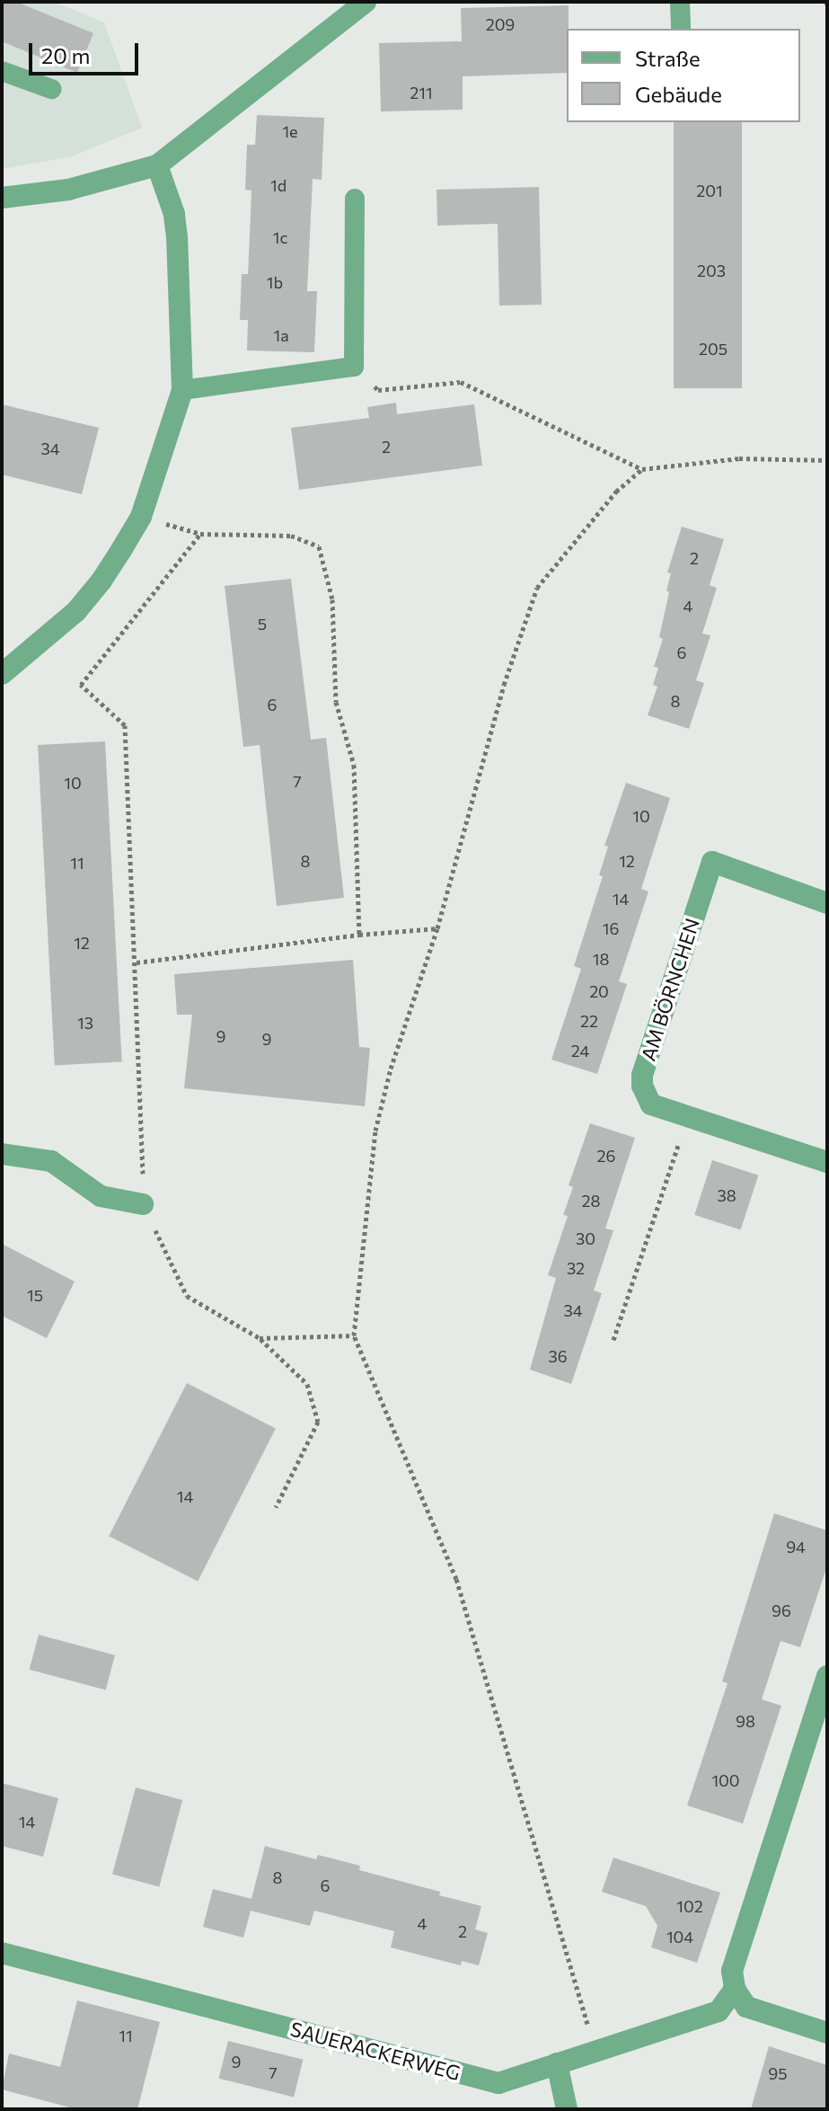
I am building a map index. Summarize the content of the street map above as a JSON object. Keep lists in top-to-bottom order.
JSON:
{
  "streets": {
    "street": ["AM BÖRNCHEN", "SAUERACKERWEG"]
  },
  "house_numbers": [
    "209",
    "211",
    "1e",
    "1d",
    "201",
    "1c",
    "203",
    "1b",
    "1a",
    "205",
    "2",
    "34",
    "2",
    "4",
    "5",
    "6",
    "8",
    "6",
    "7",
    "10",
    "10",
    "8",
    "12",
    "11",
    "14",
    "16",
    "12",
    "18",
    "20",
    "22",
    "13",
    "9",
    "9",
    "24",
    "26",
    "38",
    "28",
    "30",
    "32",
    "15",
    "34",
    "36",
    "14",
    "94",
    "96",
    "98",
    "100",
    "14",
    "8",
    "6",
    "102",
    "4",
    "2",
    "104",
    "11",
    "9",
    "7",
    "95"
  ],
  "legend": ["Straße", "Gebäude"],
  "scale_bar": "20 m"
}
